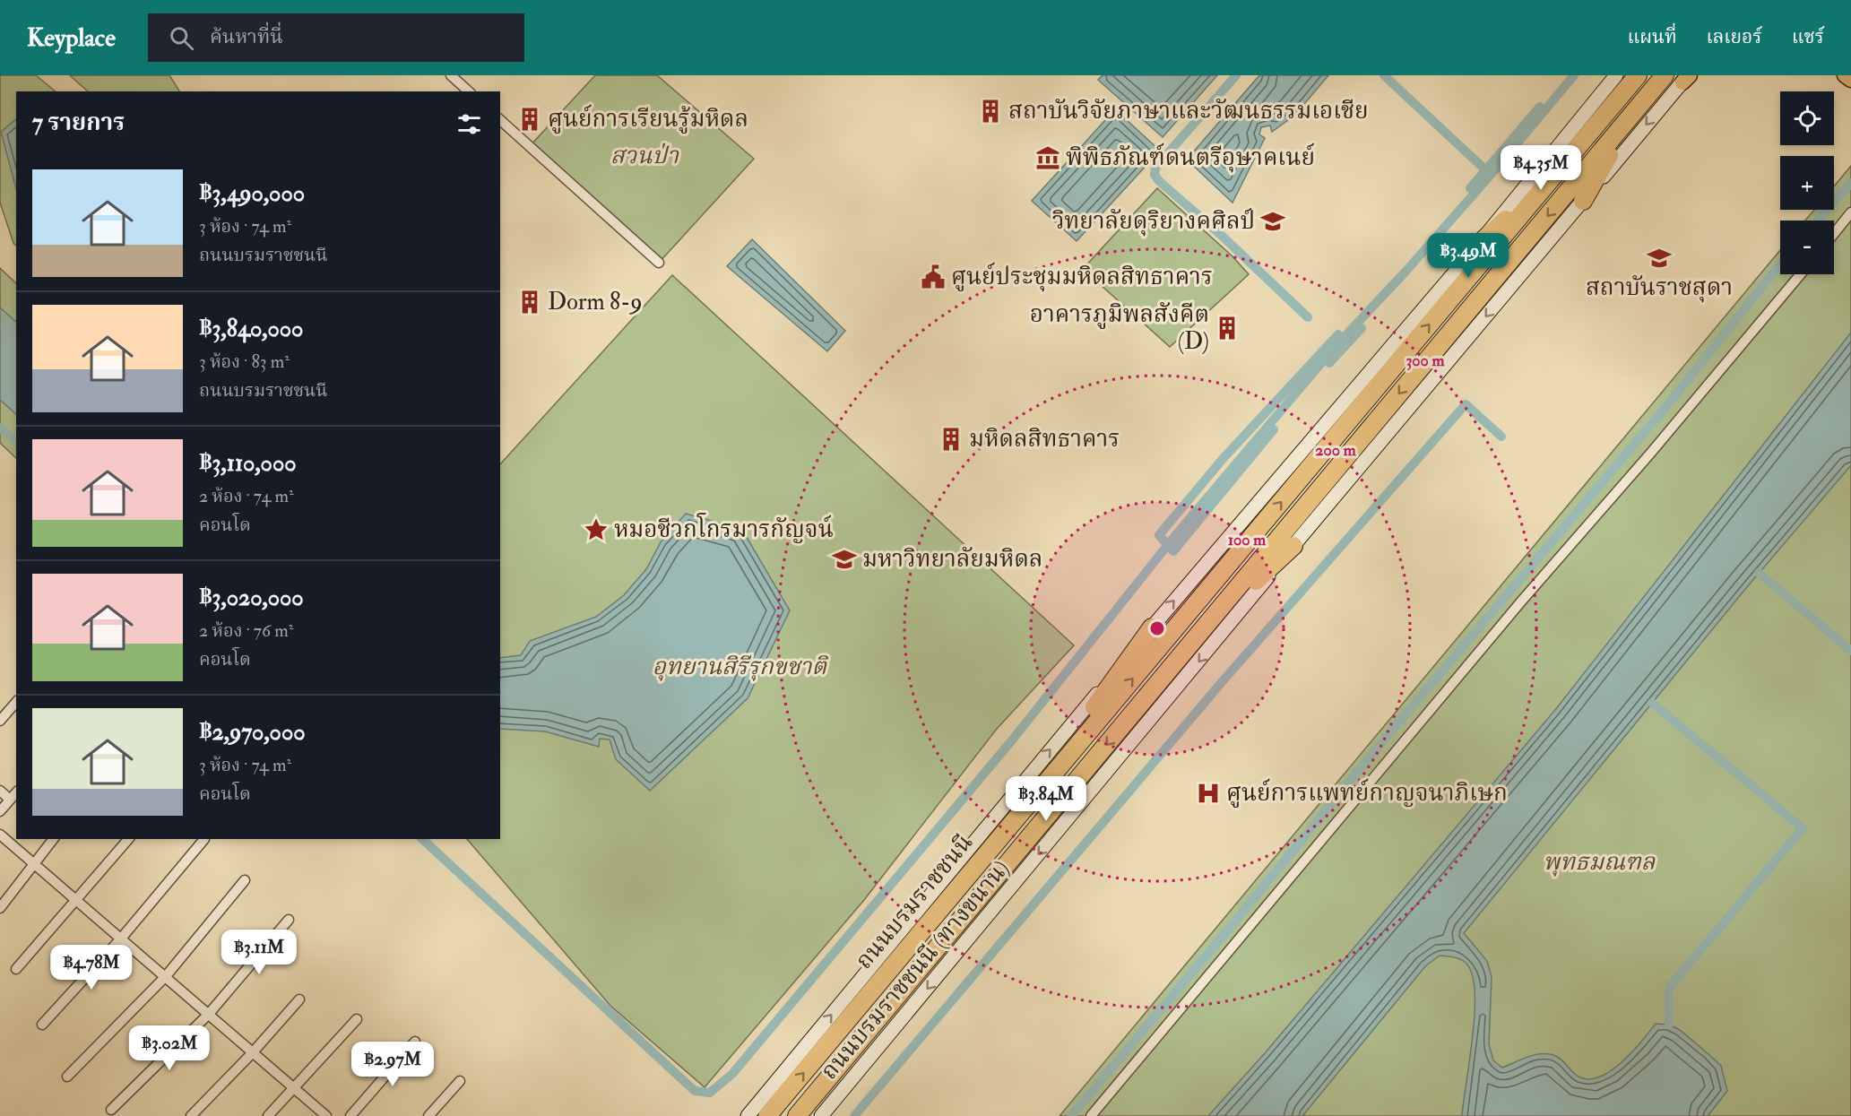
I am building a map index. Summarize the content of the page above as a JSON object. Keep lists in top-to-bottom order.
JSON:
{
  "streets": {
    "highway": ["ถนนบรมราชชนนี"],
    "main road": ["ถนนบรมราชชนนี (ทางขนาน)"]
  },
  "parks": ["สวนป่า", "อุทยานสิรีรุกขชาติ", "พุทธมณฑล"],
  "places": {
    "building": [
      "สถาบันวิจัยภาษาและวัฒนธรรมเอเชีย",
      "ศูนย์การเรียนรู้มหิดล",
      "Dorm 8-9",
      "อาคารภูมิพลสังคีต (D)",
      "มหิดลสิทธาคาร"
    ],
    "museum": ["พิพิธภัณฑ์ดนตรีอุษาคเนย์"],
    "school or university": ["วิทยาลัยดุริยางคศิลป์", "สถาบันราชสุดา", "มหาวิทยาลัยมหิดล"],
    "public building": ["ศูนย์ประชุมมหิดลสิทธาคาร"],
    "place": ["หมอชีวกโกรมารกัญจน์"],
    "hospital": ["ศูนย์การแพทย์กาญจนาภิเษก"]
  },
  "page": {
    "header": "Keyplace",
    "search": "ค้นหาที่นี่",
    "nav": ["แผนที่", "เลเยอร์", "แชร์"],
    "map_buttons": ["+", "−"],
    "heading": "7 รายการ",
    "price": [
      "฿4.35M",
      "฿3.49M",
      "฿3.84M",
      "฿3.11M",
      "฿4.78M",
      "฿3.02M",
      "฿2.97M"
    ],
    "list": [
      {
        "name": "฿3,490,000",
        "note": "3 ห้อง · 74 m² · ถนนบรมราชชนนี"
      },
      {
        "name": "฿3,840,000",
        "note": "3 ห้อง · 83 m² · ถนนบรมราชชนนี"
      },
      {
        "name": "฿3,110,000",
        "note": "2 ห้อง · 74 m² · คอนโด"
      },
      {
        "name": "฿3,020,000",
        "note": "2 ห้อง · 76 m² · คอนโด"
      },
      {
        "name": "฿2,970,000",
        "note": "3 ห้อง · 74 m² · คอนโด"
      }
    ]
  },
  "rings": ["300 m", "200 m", "100 m"]
}
